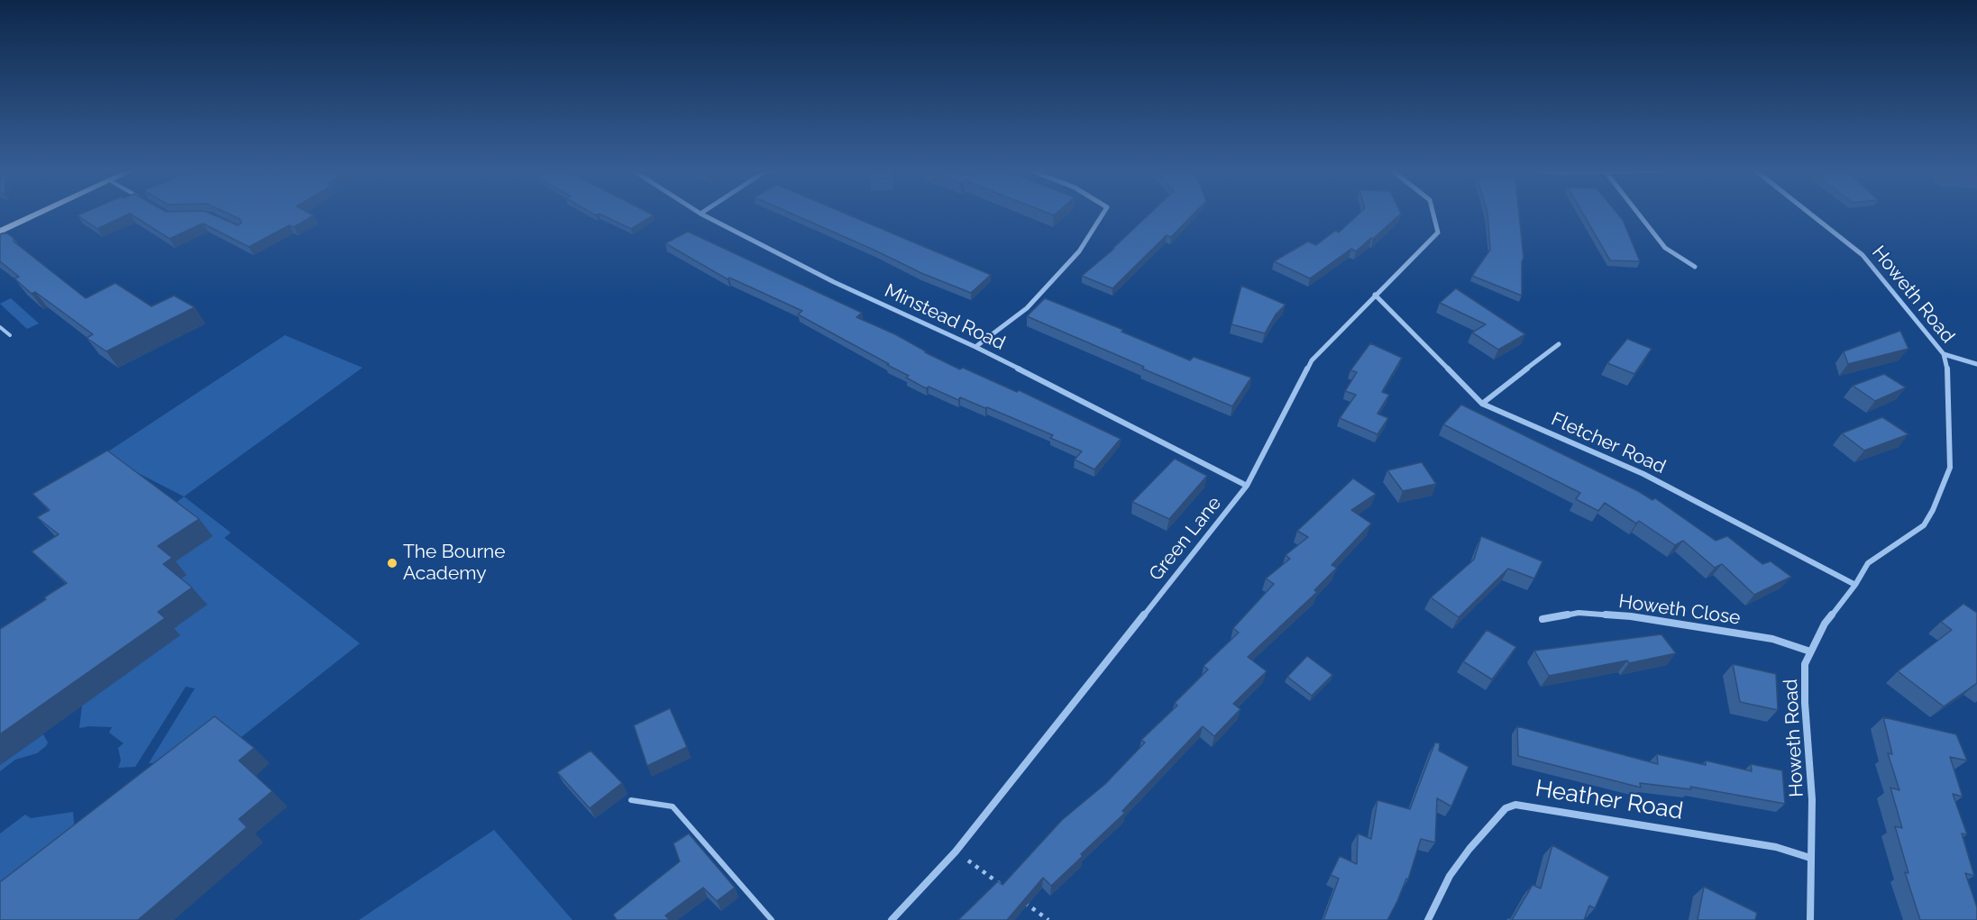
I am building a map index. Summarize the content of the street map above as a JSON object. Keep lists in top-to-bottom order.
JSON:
{
  "streets": {
    "street": [
      "Howeth Road",
      "Minstead Road",
      "Fletcher Road",
      "Green Lane",
      "Howeth Close",
      "Heather Road"
    ]
  },
  "crossings": [
    ["Howeth Road", "Fletcher Road"],
    ["Howeth Road", "Howeth Close"],
    ["Howeth Road", "Heather Road"],
    ["Minstead Road", "Green Lane"],
    ["Fletcher Road", "Green Lane"]
  ],
  "places": ["The Bourne Academy"]
}
